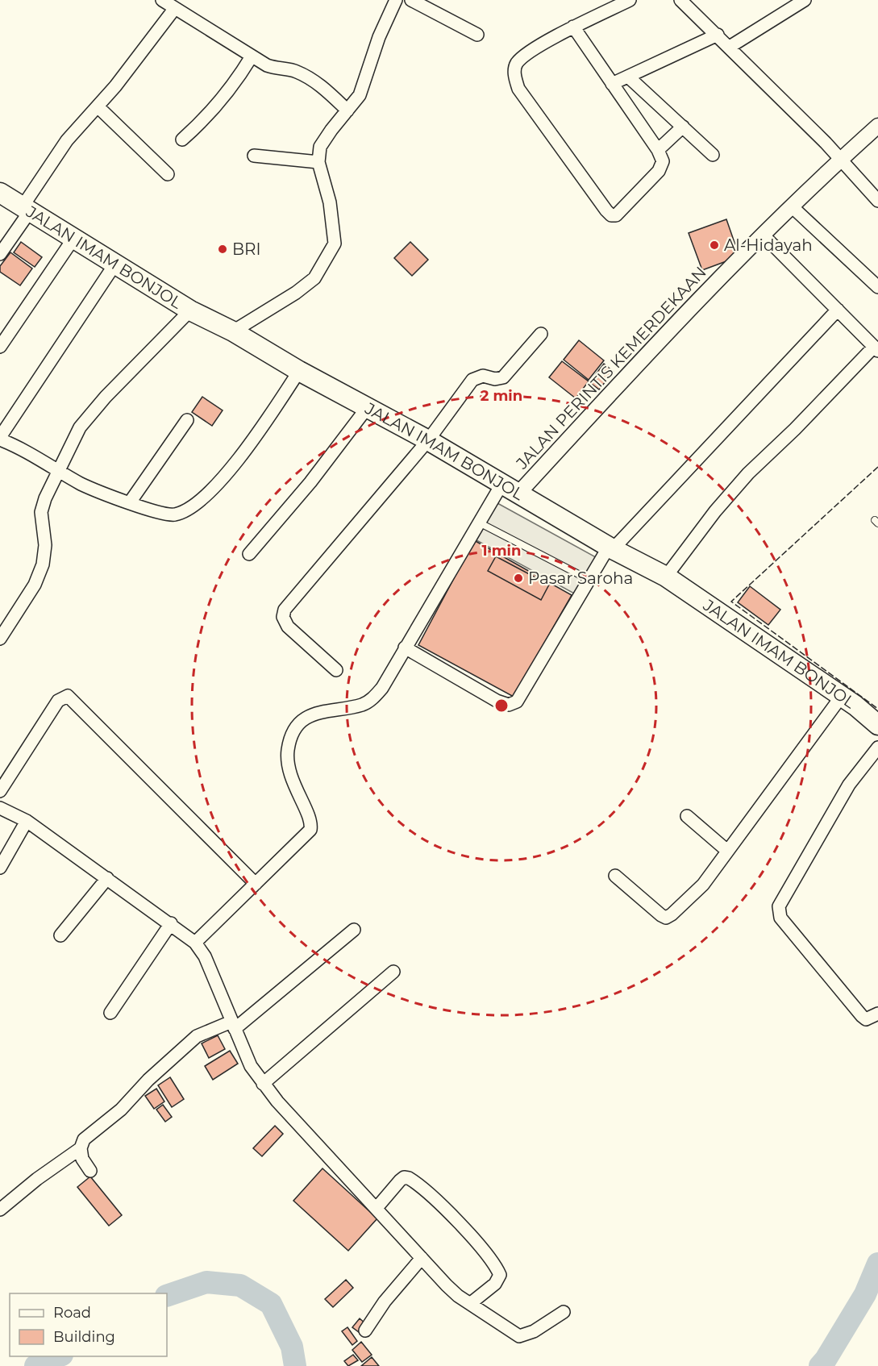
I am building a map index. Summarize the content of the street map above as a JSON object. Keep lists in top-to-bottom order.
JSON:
{
  "streets": {
    "highway": ["JALAN IMAM BONJOL"],
    "street": ["JALAN PERINTIS KEMERDEKAAN"]
  },
  "crossings": [
    ["JALAN IMAM BONJOL", "JALAN PERINTIS KEMERDEKAAN"]
  ],
  "places": ["Al-Hidayah", "BRI", "Pasar Saroha"],
  "legend": ["Road", "Building"],
  "rings": ["2 min", "1 min"]
}
